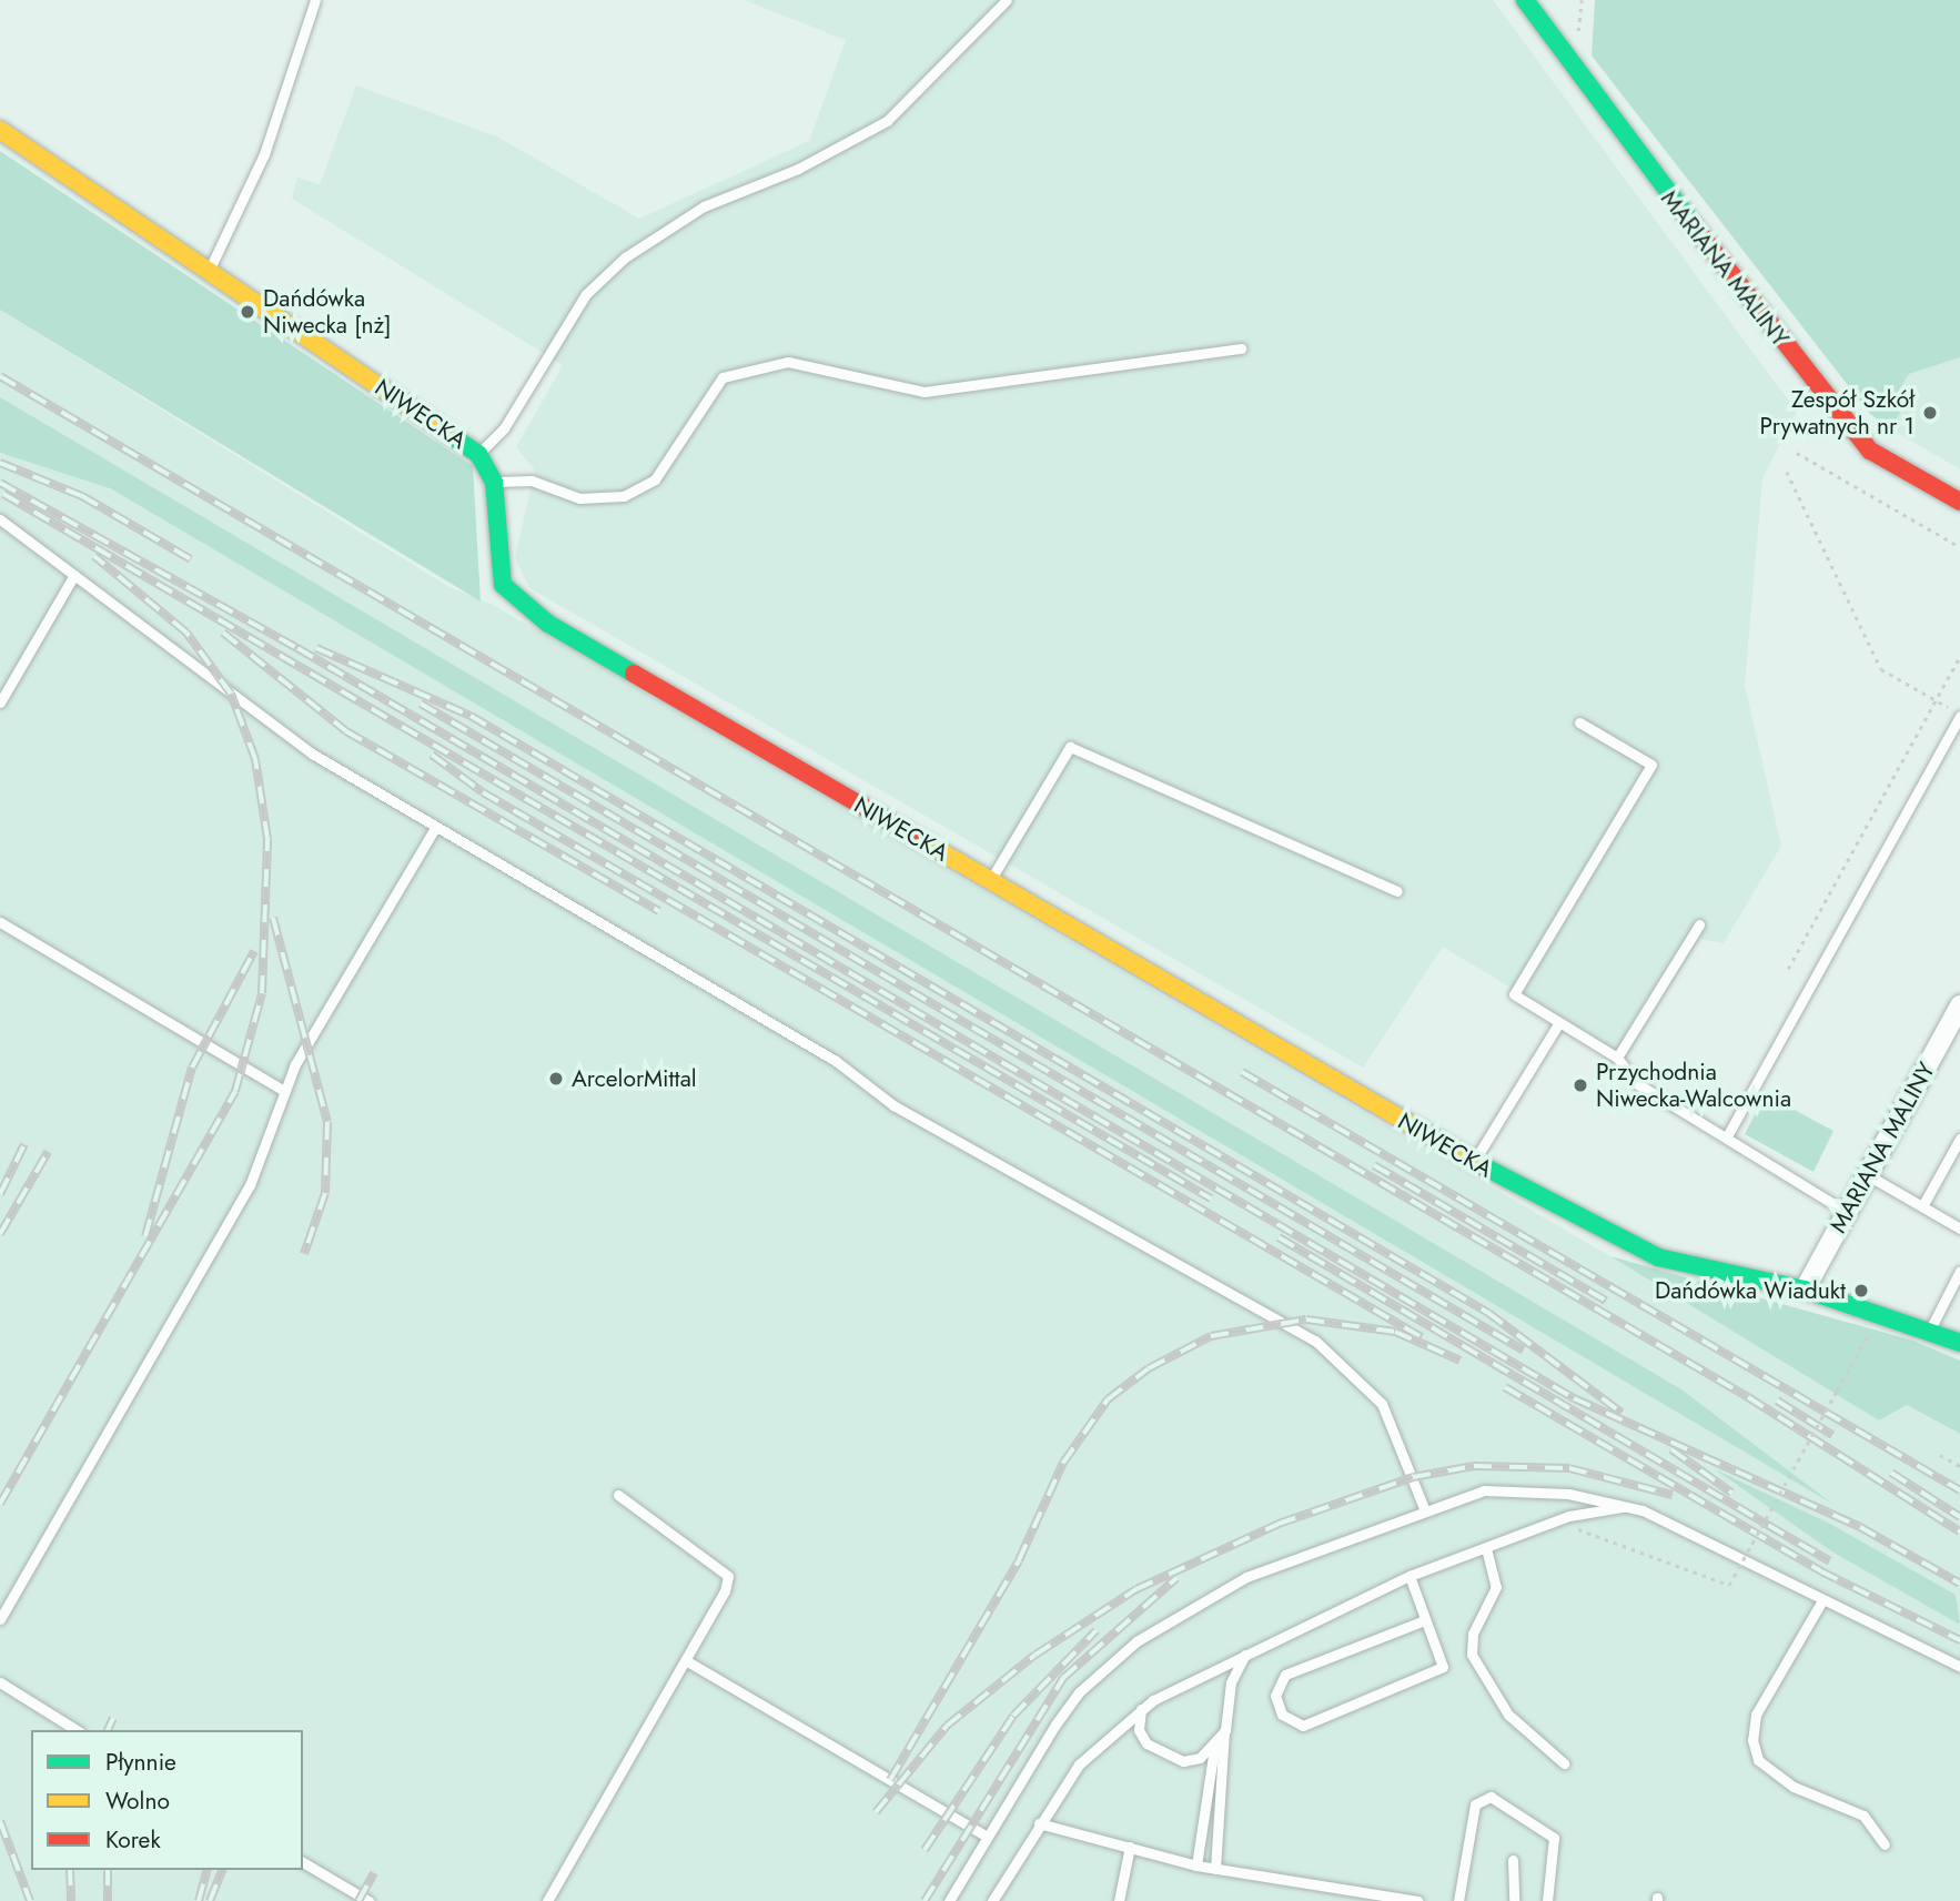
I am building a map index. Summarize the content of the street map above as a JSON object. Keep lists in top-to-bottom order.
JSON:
{
  "streets": {
    "street": ["MARIANA MALINY", "NIWECKA"]
  },
  "crossings": [
    ["MARIANA MALINY", "NIWECKA"]
  ],
  "places": [
    "Dańdówka Niwecka [nż]",
    "Zespół Szkół Prywatnych nr 1",
    "ArcelorMittal",
    "Przychodnia Niwecka-Walcownia",
    "Dańdówka Wiadukt"
  ],
  "legend": ["Płynnie", "Wolno", "Korek"]
}
